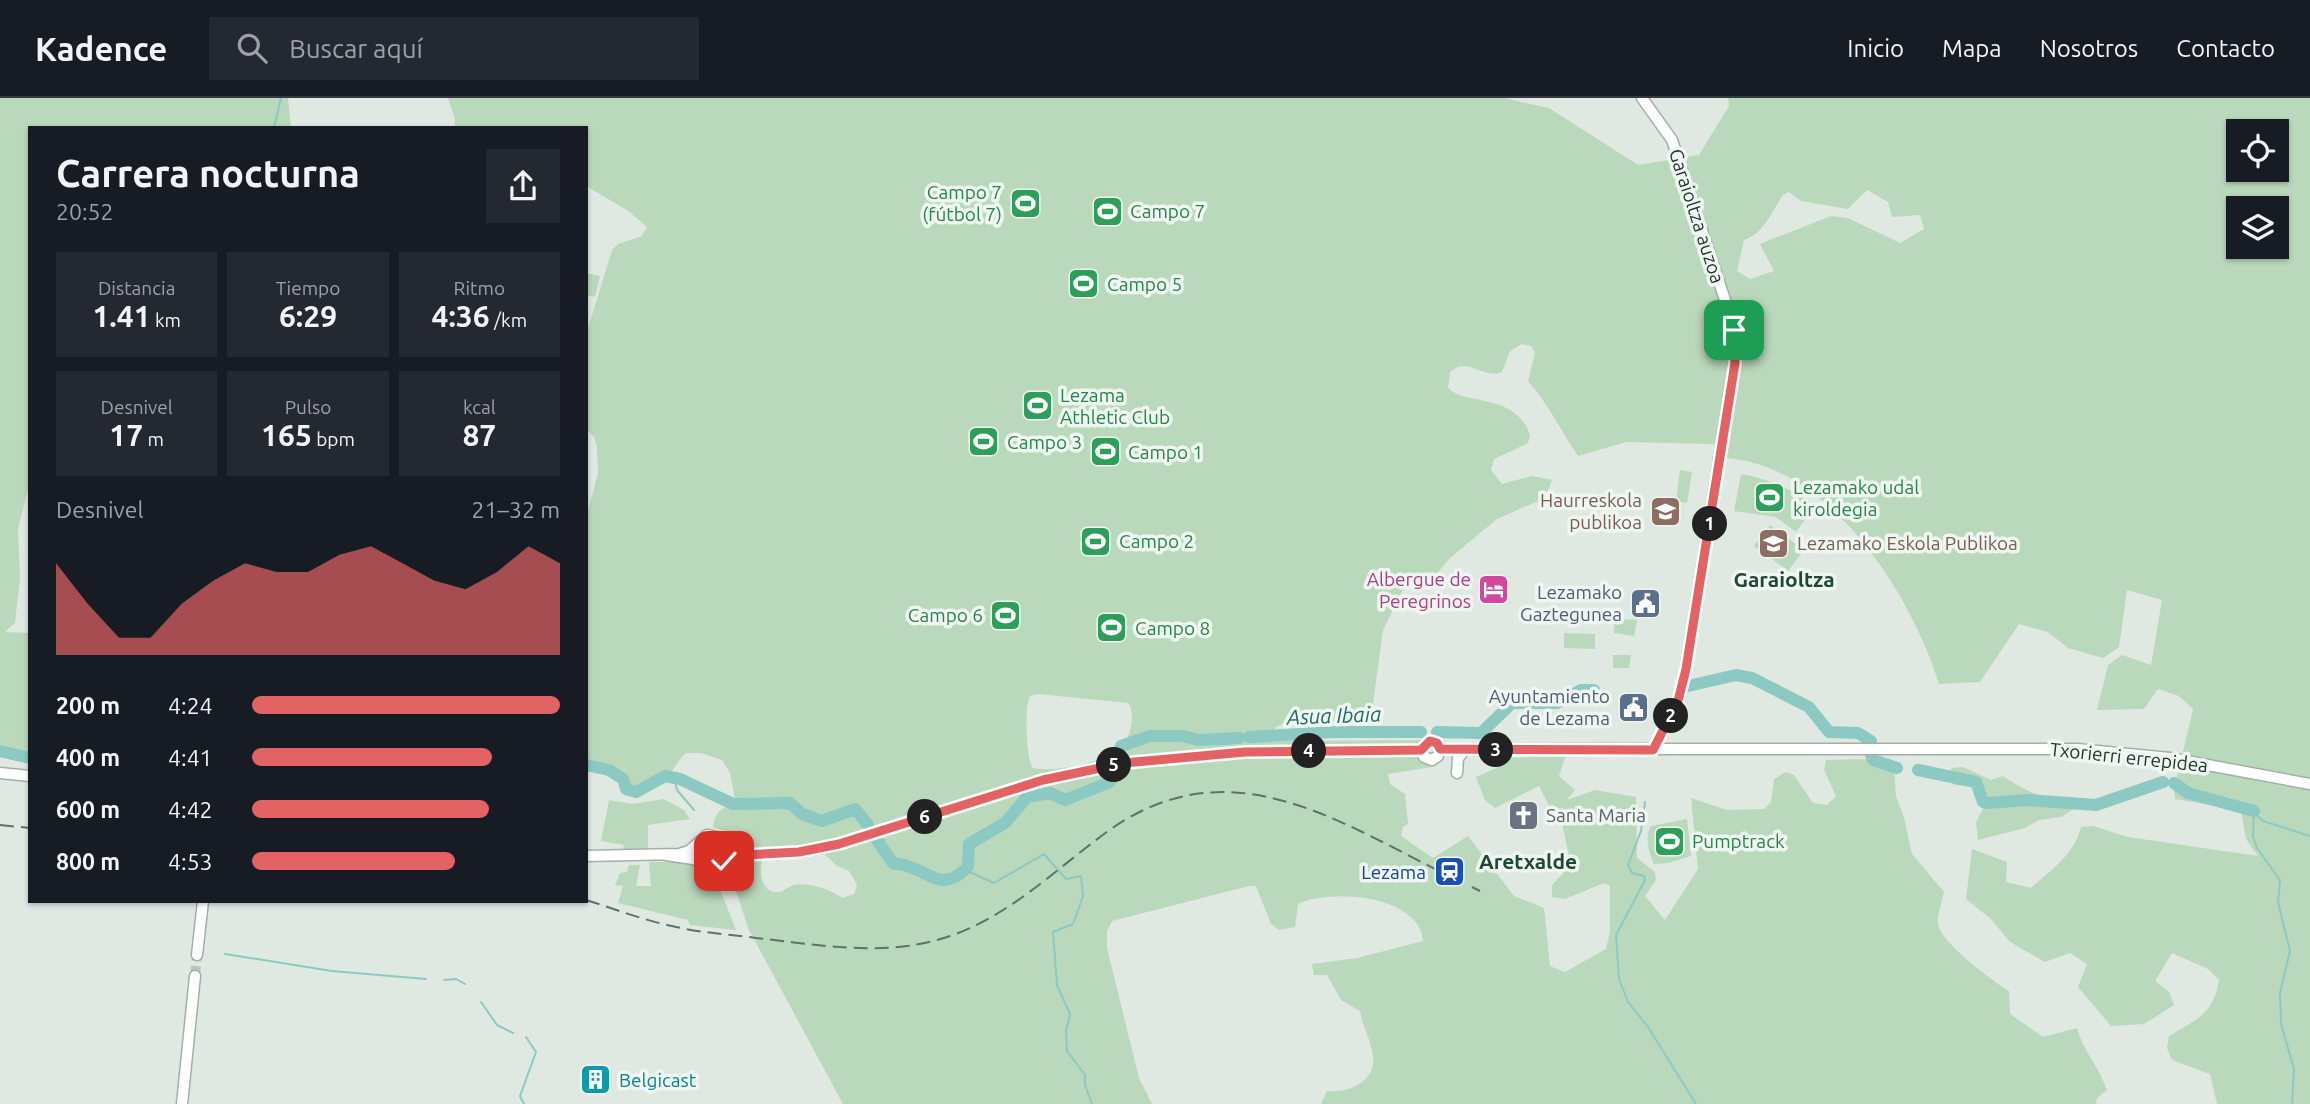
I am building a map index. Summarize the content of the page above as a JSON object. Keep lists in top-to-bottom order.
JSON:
{
  "streets": {
    "street": ["Garaioltza auzoa", "Txorierri errepidea"]
  },
  "crossings": [
    ["Garaioltza auzoa", "Txorierri errepidea"]
  ],
  "districts": ["Garaioltza", "Aretxalde"],
  "water": ["Asua Ibaia"],
  "places": {
    "sports": [
      "Campo 7 (fútbol 7)",
      "Campo 7",
      "Campo 5",
      "Lezama Athletic Club",
      "Campo 3",
      "Campo 1",
      "Lezamako udal kiroldegia",
      "Campo 2",
      "Campo 6",
      "Campo 8",
      "Pumptrack"
    ],
    "school or university": ["Haurreskola publikoa", "Lezamako Eskola Publikoa"],
    "hotel": ["Albergue de Peregrinos"],
    "public building": ["Lezamako Gaztegunea", "Ayuntamiento de Lezama"],
    "church": ["Santa Maria"],
    "station": ["Lezama"],
    "building": ["Belgicast"]
  },
  "page": {
    "header": "Kadence",
    "search": "Buscar aquí",
    "nav": [
      "Inicio",
      "Mapa",
      "Nosotros",
      "Contacto"
    ],
    "heading": ["Carrera nocturna", "20:52"],
    "stats": [
      ["Distancia", "1.41 km"],
      ["Tiempo", "6:29"],
      ["Ritmo", "4:36 /km"],
      ["Desnivel", "17 m"],
      ["Pulso", "165 bpm"],
      ["kcal", "87"]
    ],
    "chart": ["Desnivel", "21–32 m"],
    "pins": [
      "1",
      "2",
      "3",
      "4",
      "5",
      "6"
    ],
    "list": [
      {
        "name": "200 m",
        "note": "4:24"
      },
      {
        "name": "400 m",
        "note": "4:41"
      },
      {
        "name": "600 m",
        "note": "4:42"
      },
      {
        "name": "800 m",
        "note": "4:53"
      }
    ]
  }
}
